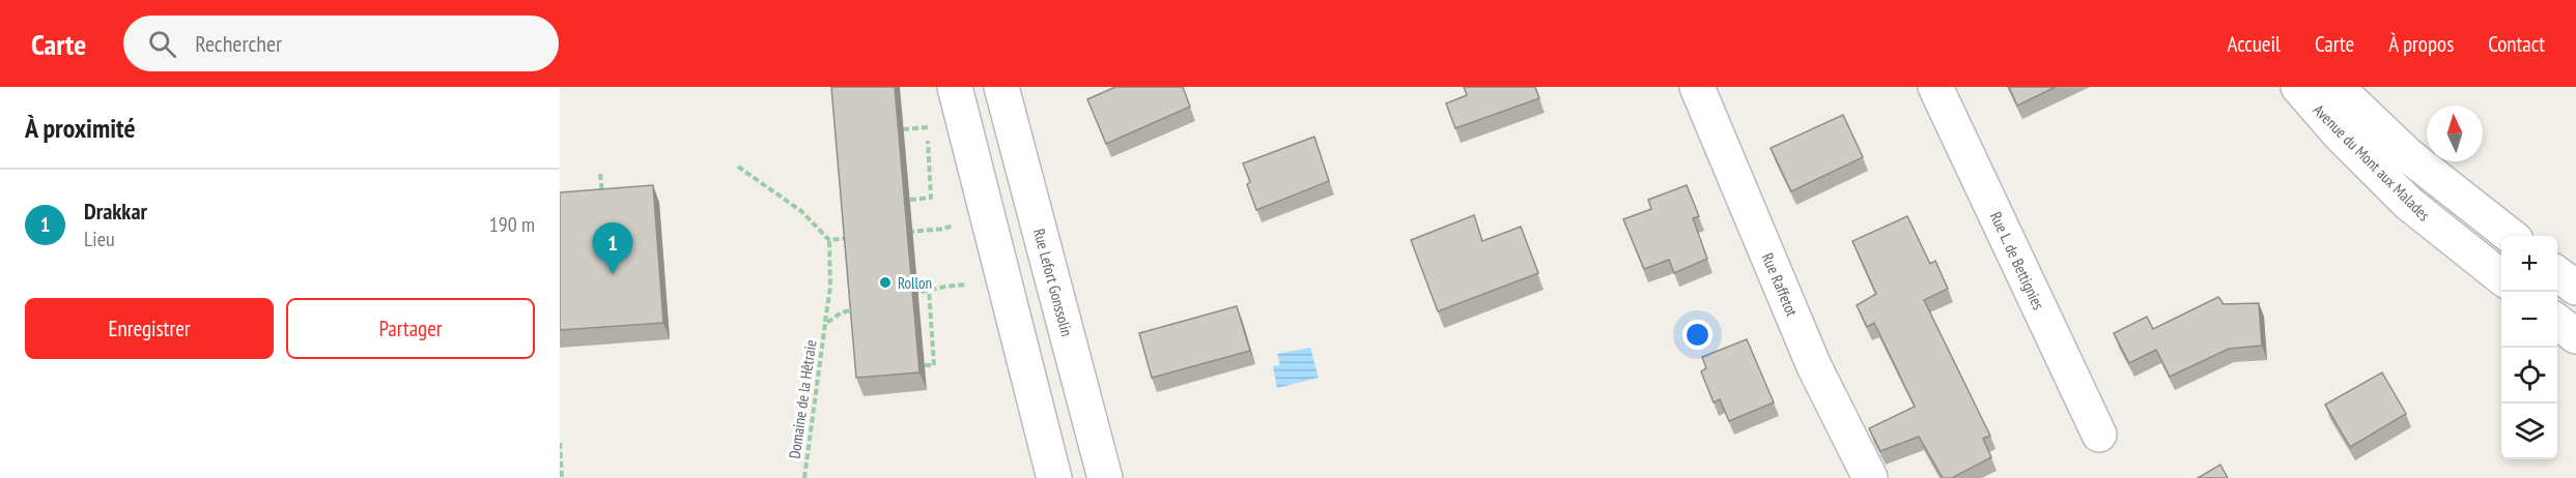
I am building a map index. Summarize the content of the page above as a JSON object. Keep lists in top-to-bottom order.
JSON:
{
  "streets": {
    "street": [
      "Avenue du Mont aux Malades",
      "Rue L. de Bettignies",
      "Rue Lefort Gonssolin",
      "Rue Raffetot"
    ],
    "path": ["Domaine de la Hêtraie"]
  },
  "places": ["Rollon"],
  "north": "top",
  "page": {
    "header": "Carte",
    "search": "Rechercher",
    "nav": [
      "Accueil",
      "Carte",
      "À propos",
      "Contact"
    ],
    "heading": "À proximité",
    "list": [
      {
        "mark": "1",
        "name": "Drakkar",
        "note": "Lieu",
        "value": "190 m"
      }
    ],
    "pins": "1",
    "map_buttons": ["+", "−"],
    "buttons": ["Enregistrer", "Partager"]
  }
}
